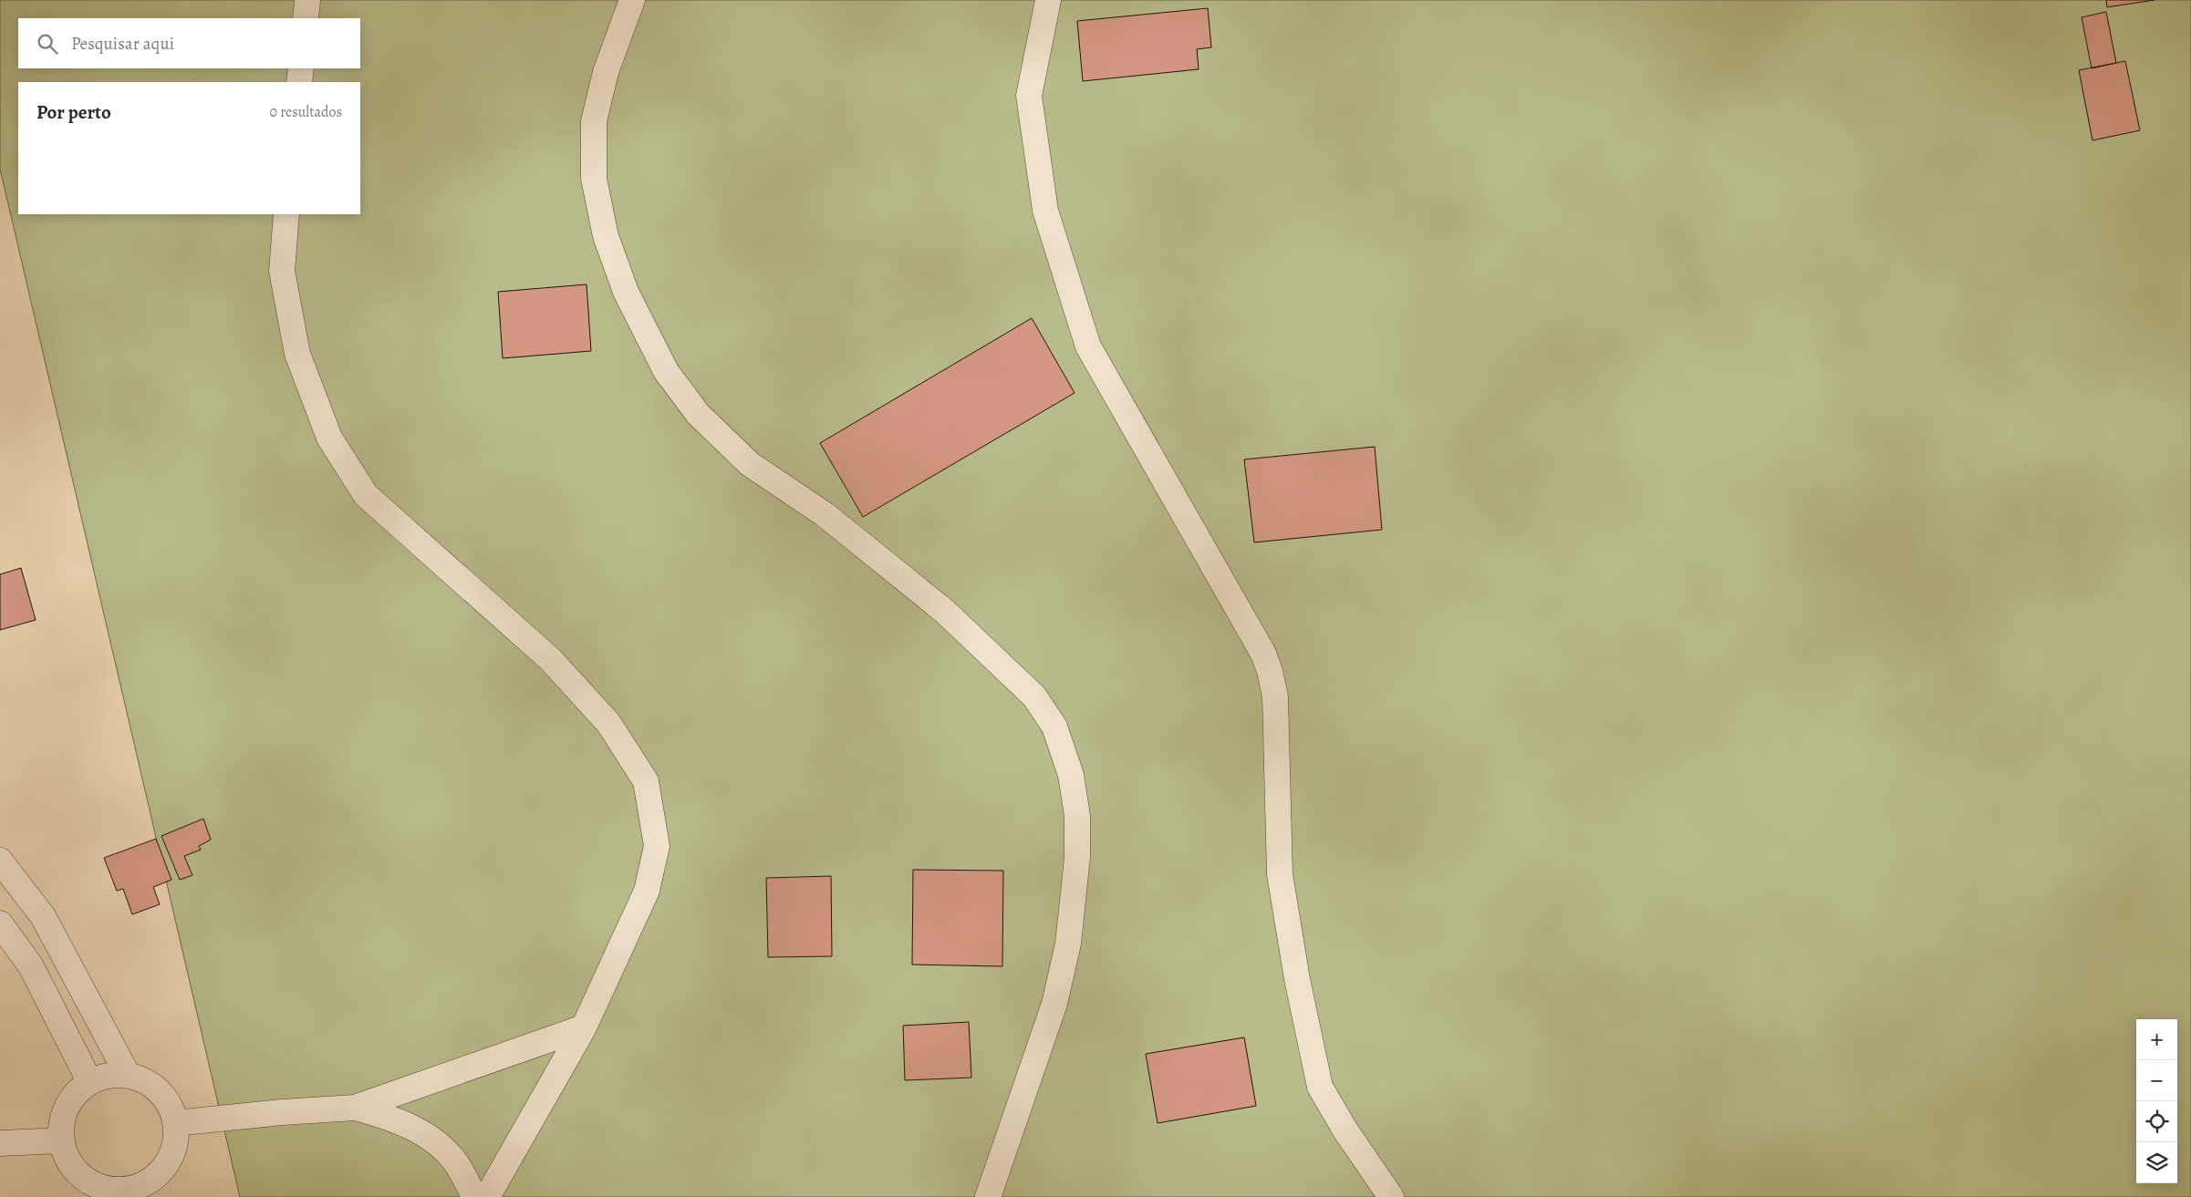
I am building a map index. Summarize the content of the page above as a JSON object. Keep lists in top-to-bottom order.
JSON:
{
  "page": {
    "search": "Pesquisar aqui",
    "heading": ["Por perto", "0 resultados"],
    "map_buttons": ["+", "−"]
  }
}
